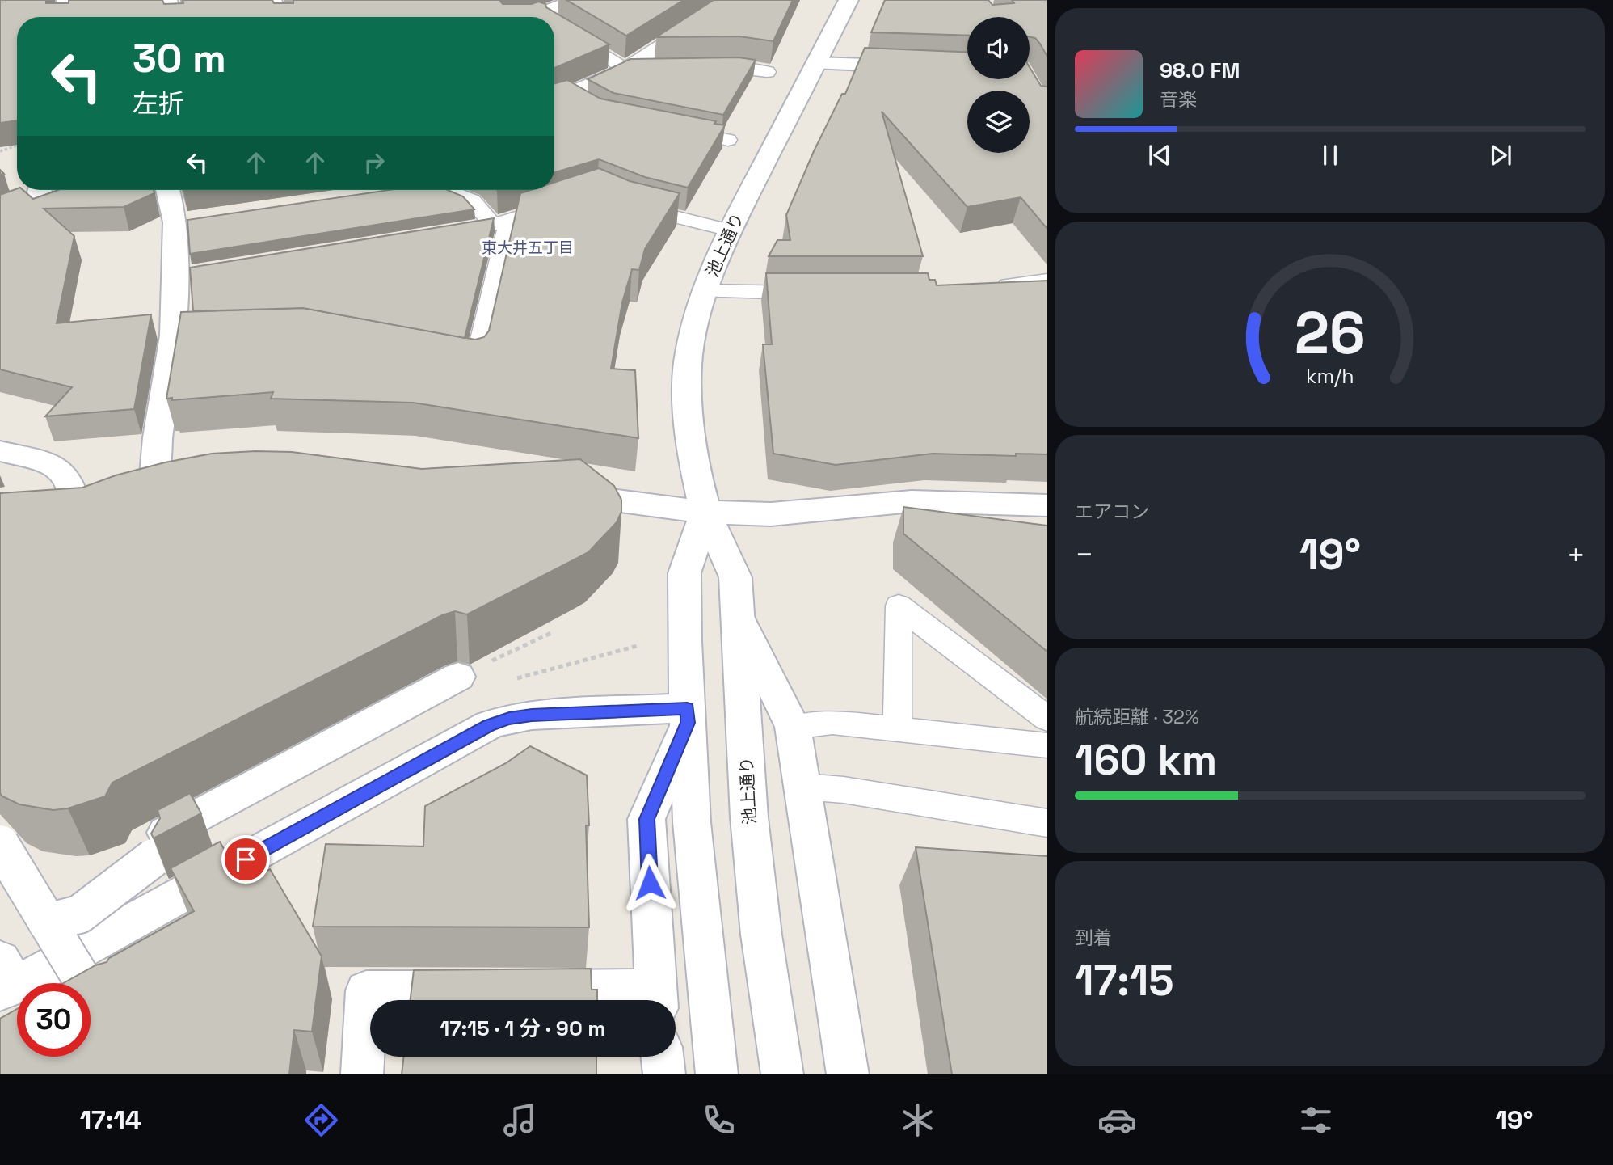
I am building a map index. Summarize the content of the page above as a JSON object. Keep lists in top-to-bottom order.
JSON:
{
  "streets": {
    "street": ["池上通り"]
  },
  "districts": ["東大井五丁目"],
  "page": {
    "turn": ["30 m", "左折"],
    "song": ["98.0 FM", "音楽"],
    "tile": [
      "エアコン",
      ["航続距離 · 32%", "160 km"],
      ["到着", "17:15"]
    ],
    "heat": ["−", "19°", "+"],
    "limit": "30",
    "trip": "17:15 · 1 分 · 90 m",
    "tabs": ["17:14", "19°"],
    "gauge": ["26", "km/h"]
  }
}
